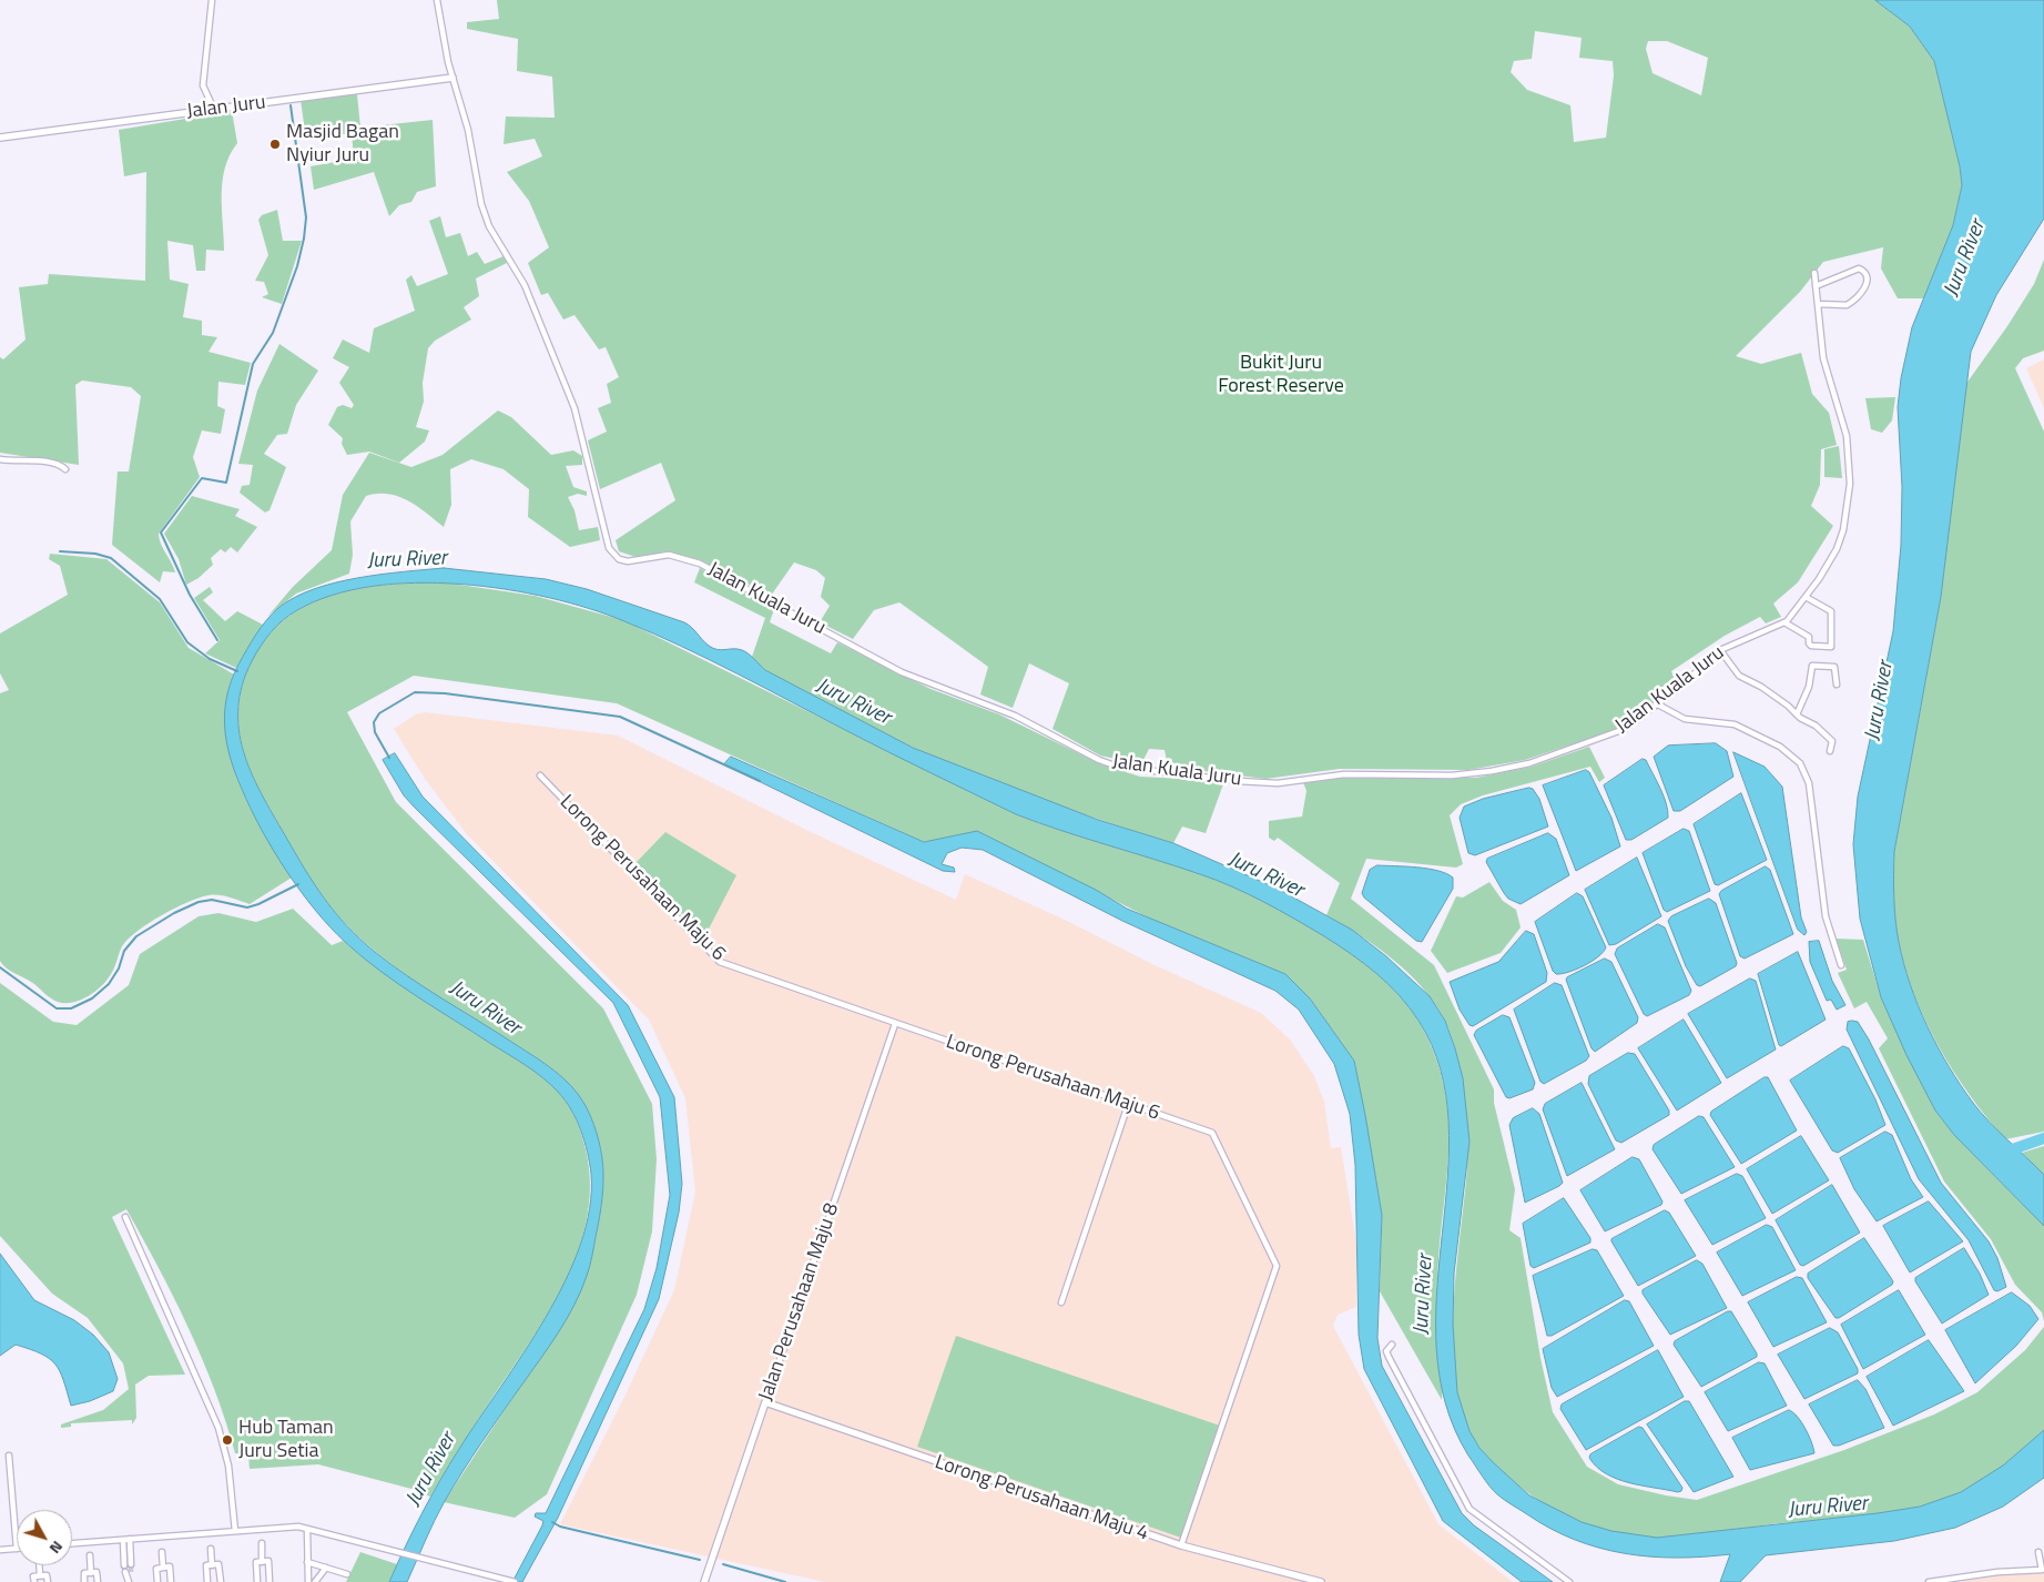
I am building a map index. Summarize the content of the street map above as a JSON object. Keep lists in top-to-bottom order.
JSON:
{
  "streets": {
    "street": [
      "Jalan Juru",
      "Jalan Kuala Juru",
      "Lorong Perusahaan Maju 6",
      "Jalan Perusahaan Maju 8",
      "Lorong Perusahaan Maju 4"
    ]
  },
  "crossings": [
    ["Jalan Juru", "Jalan Kuala Juru"],
    ["Lorong Perusahaan Maju 6", "Jalan Perusahaan Maju 8"],
    ["Lorong Perusahaan Maju 6", "Lorong Perusahaan Maju 4"],
    ["Jalan Perusahaan Maju 8", "Lorong Perusahaan Maju 4"]
  ],
  "water": ["Juru River"],
  "parks": ["Bukit Juru Forest Reserve"],
  "places": ["Masjid Bagan Nyiur Juru", "Hub Taman Juru Setia"],
  "north": "bottom right"
}
